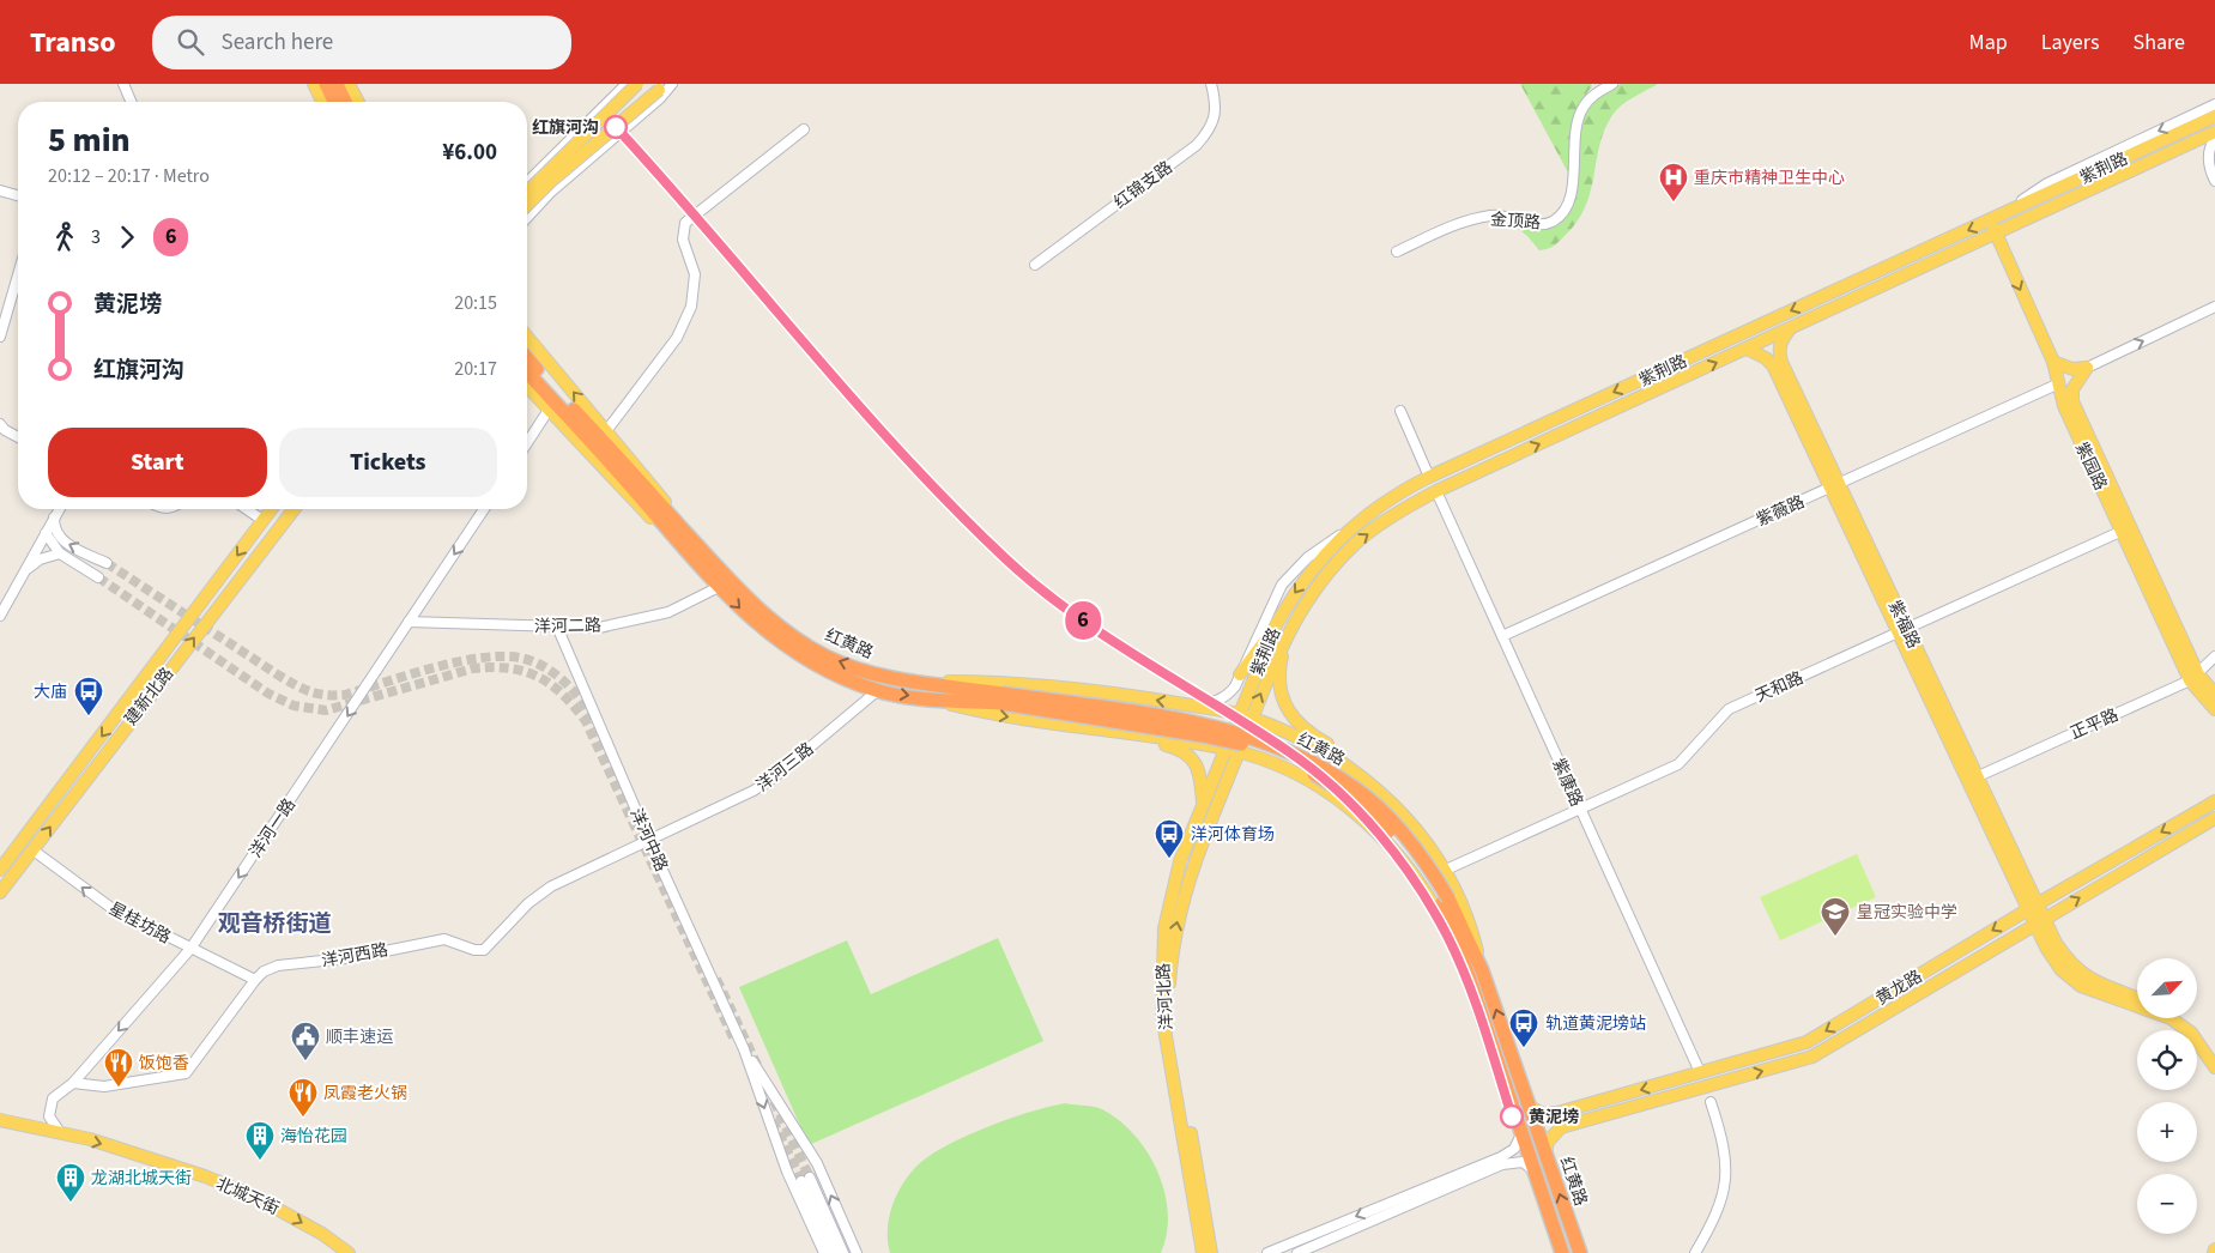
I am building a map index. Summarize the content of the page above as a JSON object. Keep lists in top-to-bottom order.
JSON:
{
  "streets": {
    "highway": ["红黄路"],
    "main road": [
      "紫荆路",
      "紫园路",
      "紫福路",
      "建新北路",
      "黄龙路",
      "洋河北路",
      "北城天街"
    ],
    "street": [
      "红锦支路",
      "金顶路",
      "紫薇路",
      "洋河二路",
      "天和路",
      "正平路",
      "洋河三路",
      "紫康路",
      "洋河一路",
      "洋河中路",
      "星桂坊路",
      "洋河西路"
    ]
  },
  "crossings": [
    ["紫荆路", "紫园路"],
    ["紫荆路", "紫福路"],
    ["紫荆路", "紫康路"],
    ["紫荆路", "洋河北路"],
    ["紫园路", "紫薇路"],
    ["紫园路", "天和路"],
    ["紫园路", "正平路"],
    ["紫薇路", "紫福路"],
    ["紫薇路", "紫康路"],
    ["紫福路", "天和路"],
    ["紫福路", "正平路"],
    ["紫福路", "黄龙路"],
    ["洋河二路", "红黄路"],
    ["洋河二路", "洋河一路"],
    ["洋河二路", "洋河中路"],
    ["红黄路", "洋河三路"],
    ["天和路", "紫康路"],
    ["建新北路", "星桂坊路"],
    ["洋河三路", "洋河中路"],
    ["洋河三路", "洋河西路"],
    ["紫康路", "黄龙路"],
    ["洋河一路", "星桂坊路"],
    ["洋河一路", "洋河西路"],
    ["洋河一路", "北城天街"],
    ["洋河中路", "洋河西路"],
    ["星桂坊路", "洋河西路"]
  ],
  "one_way": ["洋河一路", "星桂坊路", "北城天街"],
  "districts": ["观音桥街道"],
  "places": {
    "other": ["红旗河沟", "黄泥塝"],
    "hospital": ["重庆市精神卫生中心"],
    "bus stop": ["大庙", "洋河体育场", "轨道黄泥塝站"],
    "school or university": ["皇冠实验中学"],
    "public building": ["顺丰速运"],
    "restaurant": ["饭饱香", "凤霞老火锅"],
    "building": ["海怡花园", "龙湖北城天街"]
  },
  "lines": ["metro line 6"],
  "north": "top right",
  "page": {
    "header": "Transo",
    "search": "Search here",
    "nav": ["Map", "Layers", "Share"],
    "on_map": "6",
    "heading": ["5 min", "20:12 – 20:17 · Metro", "¥6.00"],
    "legs": ["3", "6"],
    "list": [
      {
        "name": "黄泥塝",
        "value": "20:15"
      },
      {
        "name": "红旗河沟",
        "value": "20:17"
      }
    ],
    "buttons": ["Start", "Tickets"],
    "map_buttons": ["+", "−"]
  }
}
